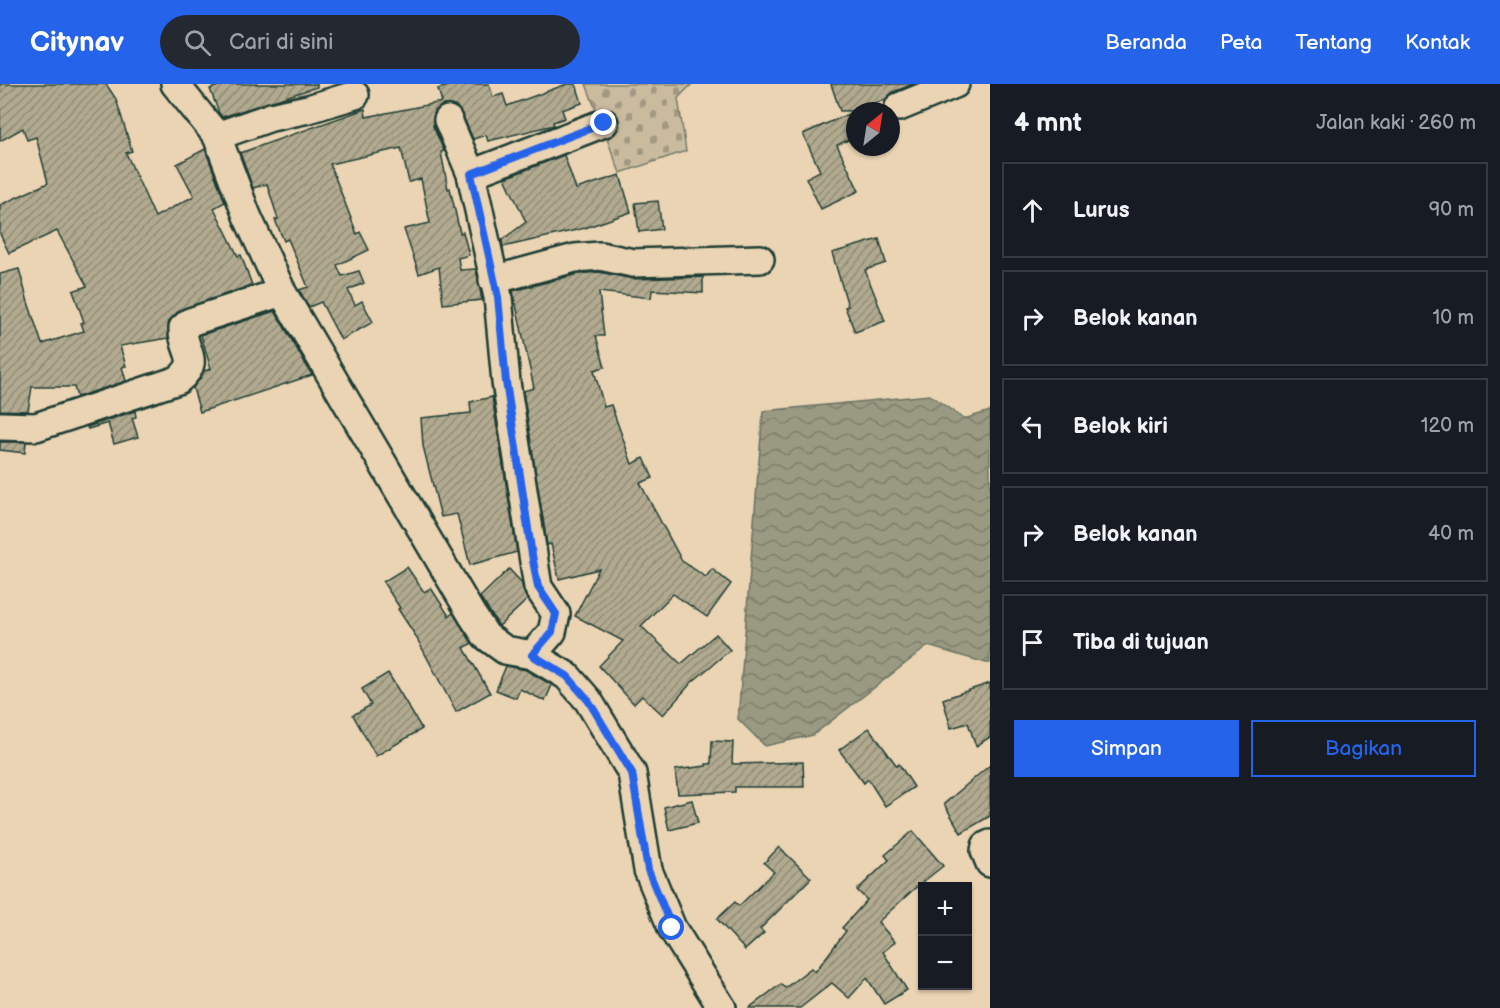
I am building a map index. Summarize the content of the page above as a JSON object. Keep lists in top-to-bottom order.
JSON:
{
  "north": "top right",
  "page": {
    "header": "Citynav",
    "search": "Cari di sini",
    "nav": [
      "Beranda",
      "Peta",
      "Tentang",
      "Kontak"
    ],
    "heading": ["4 mnt", "Jalan kaki · 260 m"],
    "list": [
      ["Lurus", "90 m"],
      ["Belok kanan", "10 m"],
      ["Belok kiri", "120 m"],
      ["Belok kanan", "40 m"],
      "Tiba di tujuan"
    ],
    "buttons": ["Simpan", "Bagikan"],
    "map_buttons": ["+", "−"]
  }
}
